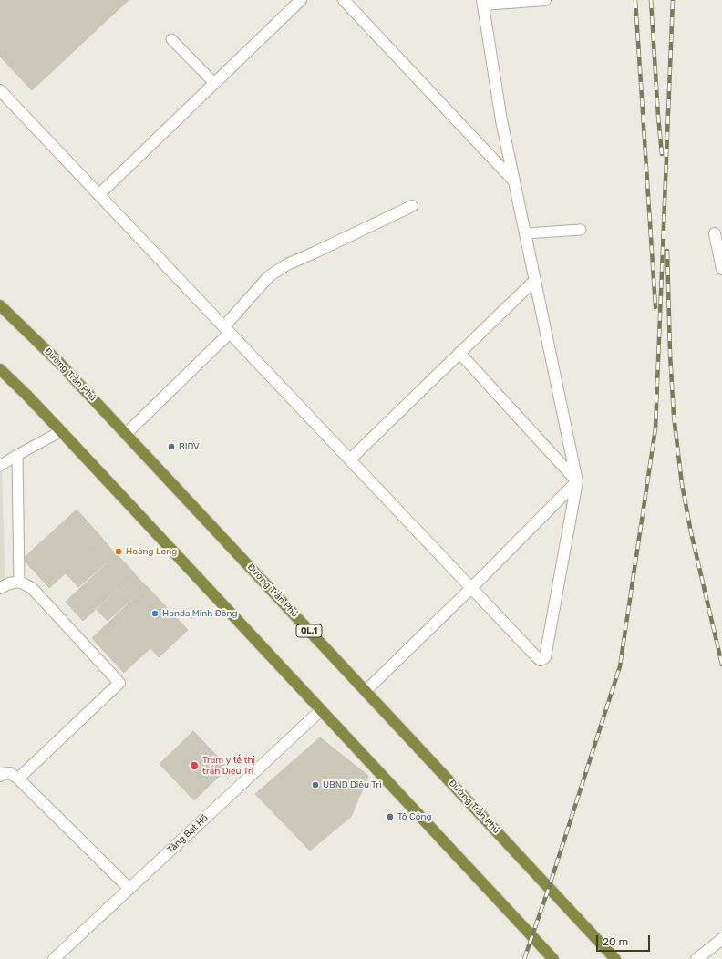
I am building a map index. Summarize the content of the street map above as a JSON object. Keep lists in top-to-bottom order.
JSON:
{
  "streets": {
    "highway": ["Đường Trần Phú", "QL.1"],
    "street": ["Tăng Bạt Hổ"]
  },
  "places": [
    "BIDV",
    "Hoàng Long",
    "Honda Minh Đông",
    "Trạm y tế thị trấn Diêu Trì",
    "UBND Diêu Trì",
    "Tô Công"
  ],
  "scale_bar": "20 m"
}
